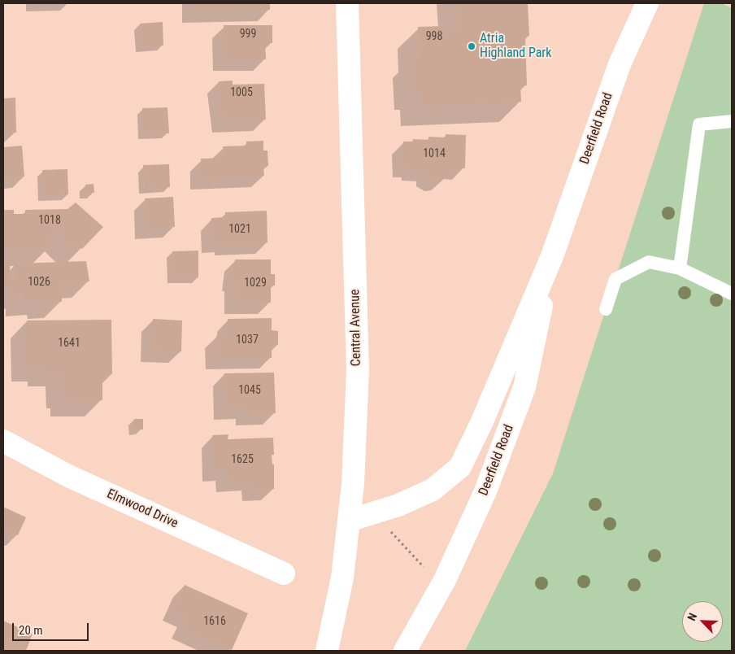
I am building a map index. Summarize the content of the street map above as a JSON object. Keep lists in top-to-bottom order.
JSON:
{
  "streets": {
    "street": ["Deerfield Road", "Central Avenue", "Elmwood Drive"]
  },
  "crossings": [
    ["Deerfield Road", "Central Avenue"]
  ],
  "places": ["Atria Highland Park"],
  "house_numbers": [
    "999",
    "998",
    "1005",
    "1014",
    "1018",
    "1021",
    "1026",
    "1029",
    "1037",
    "1641",
    "1045",
    "1625",
    "1616"
  ],
  "scale_bar": "20 m",
  "north": "top left"
}
